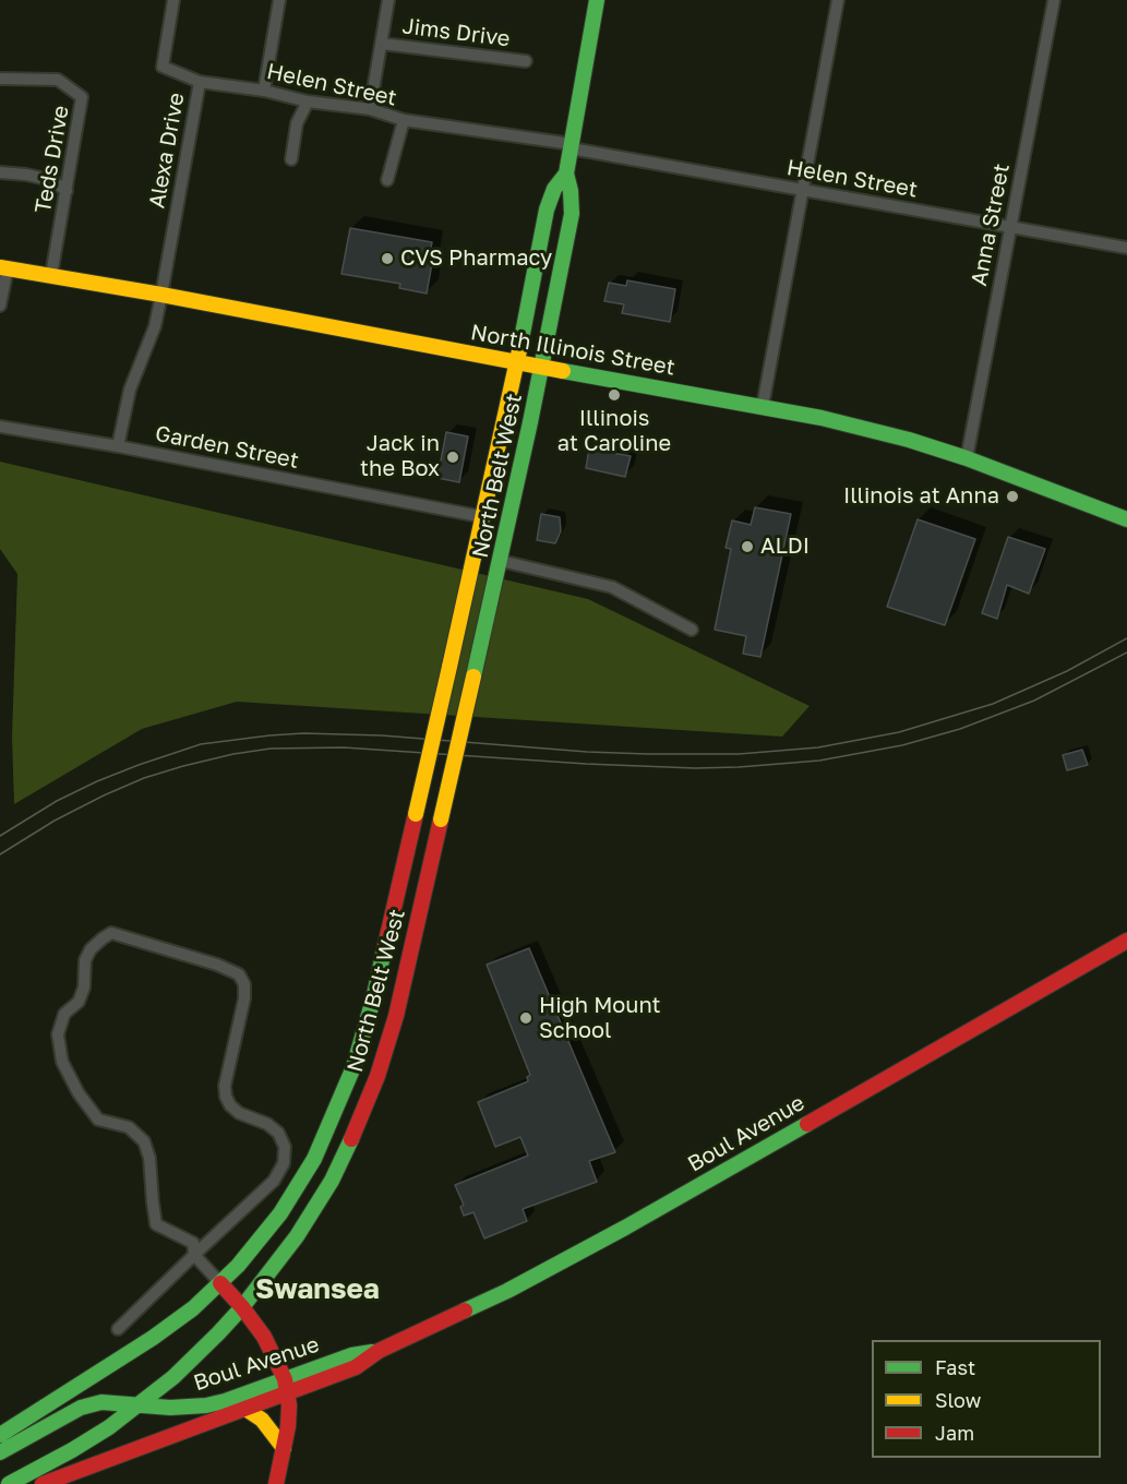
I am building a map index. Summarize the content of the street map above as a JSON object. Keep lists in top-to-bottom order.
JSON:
{
  "streets": {
    "main road": ["North Illinois Street", "North Belt West", "Boul Avenue"],
    "street": [
      "Jims Drive",
      "Helen Street",
      "Alexa Drive",
      "Teds Drive",
      "Anna Street",
      "Garden Street"
    ]
  },
  "crossings": [
    ["Helen Street", "Alexa Drive"],
    ["Helen Street", "Anna Street"],
    ["Alexa Drive", "North Illinois Street"],
    ["Teds Drive", "North Illinois Street"],
    ["Anna Street", "North Illinois Street"],
    ["North Illinois Street", "North Belt West"],
    ["Garden Street", "North Belt West"],
    ["North Belt West", "Boul Avenue"]
  ],
  "districts": ["Swansea"],
  "places": [
    "CVS Pharmacy",
    "Illinois at Caroline",
    "Jack in the Box",
    "Illinois at Anna",
    "ALDI",
    "High Mount School"
  ],
  "legend": ["Fast", "Slow", "Jam"]
}
